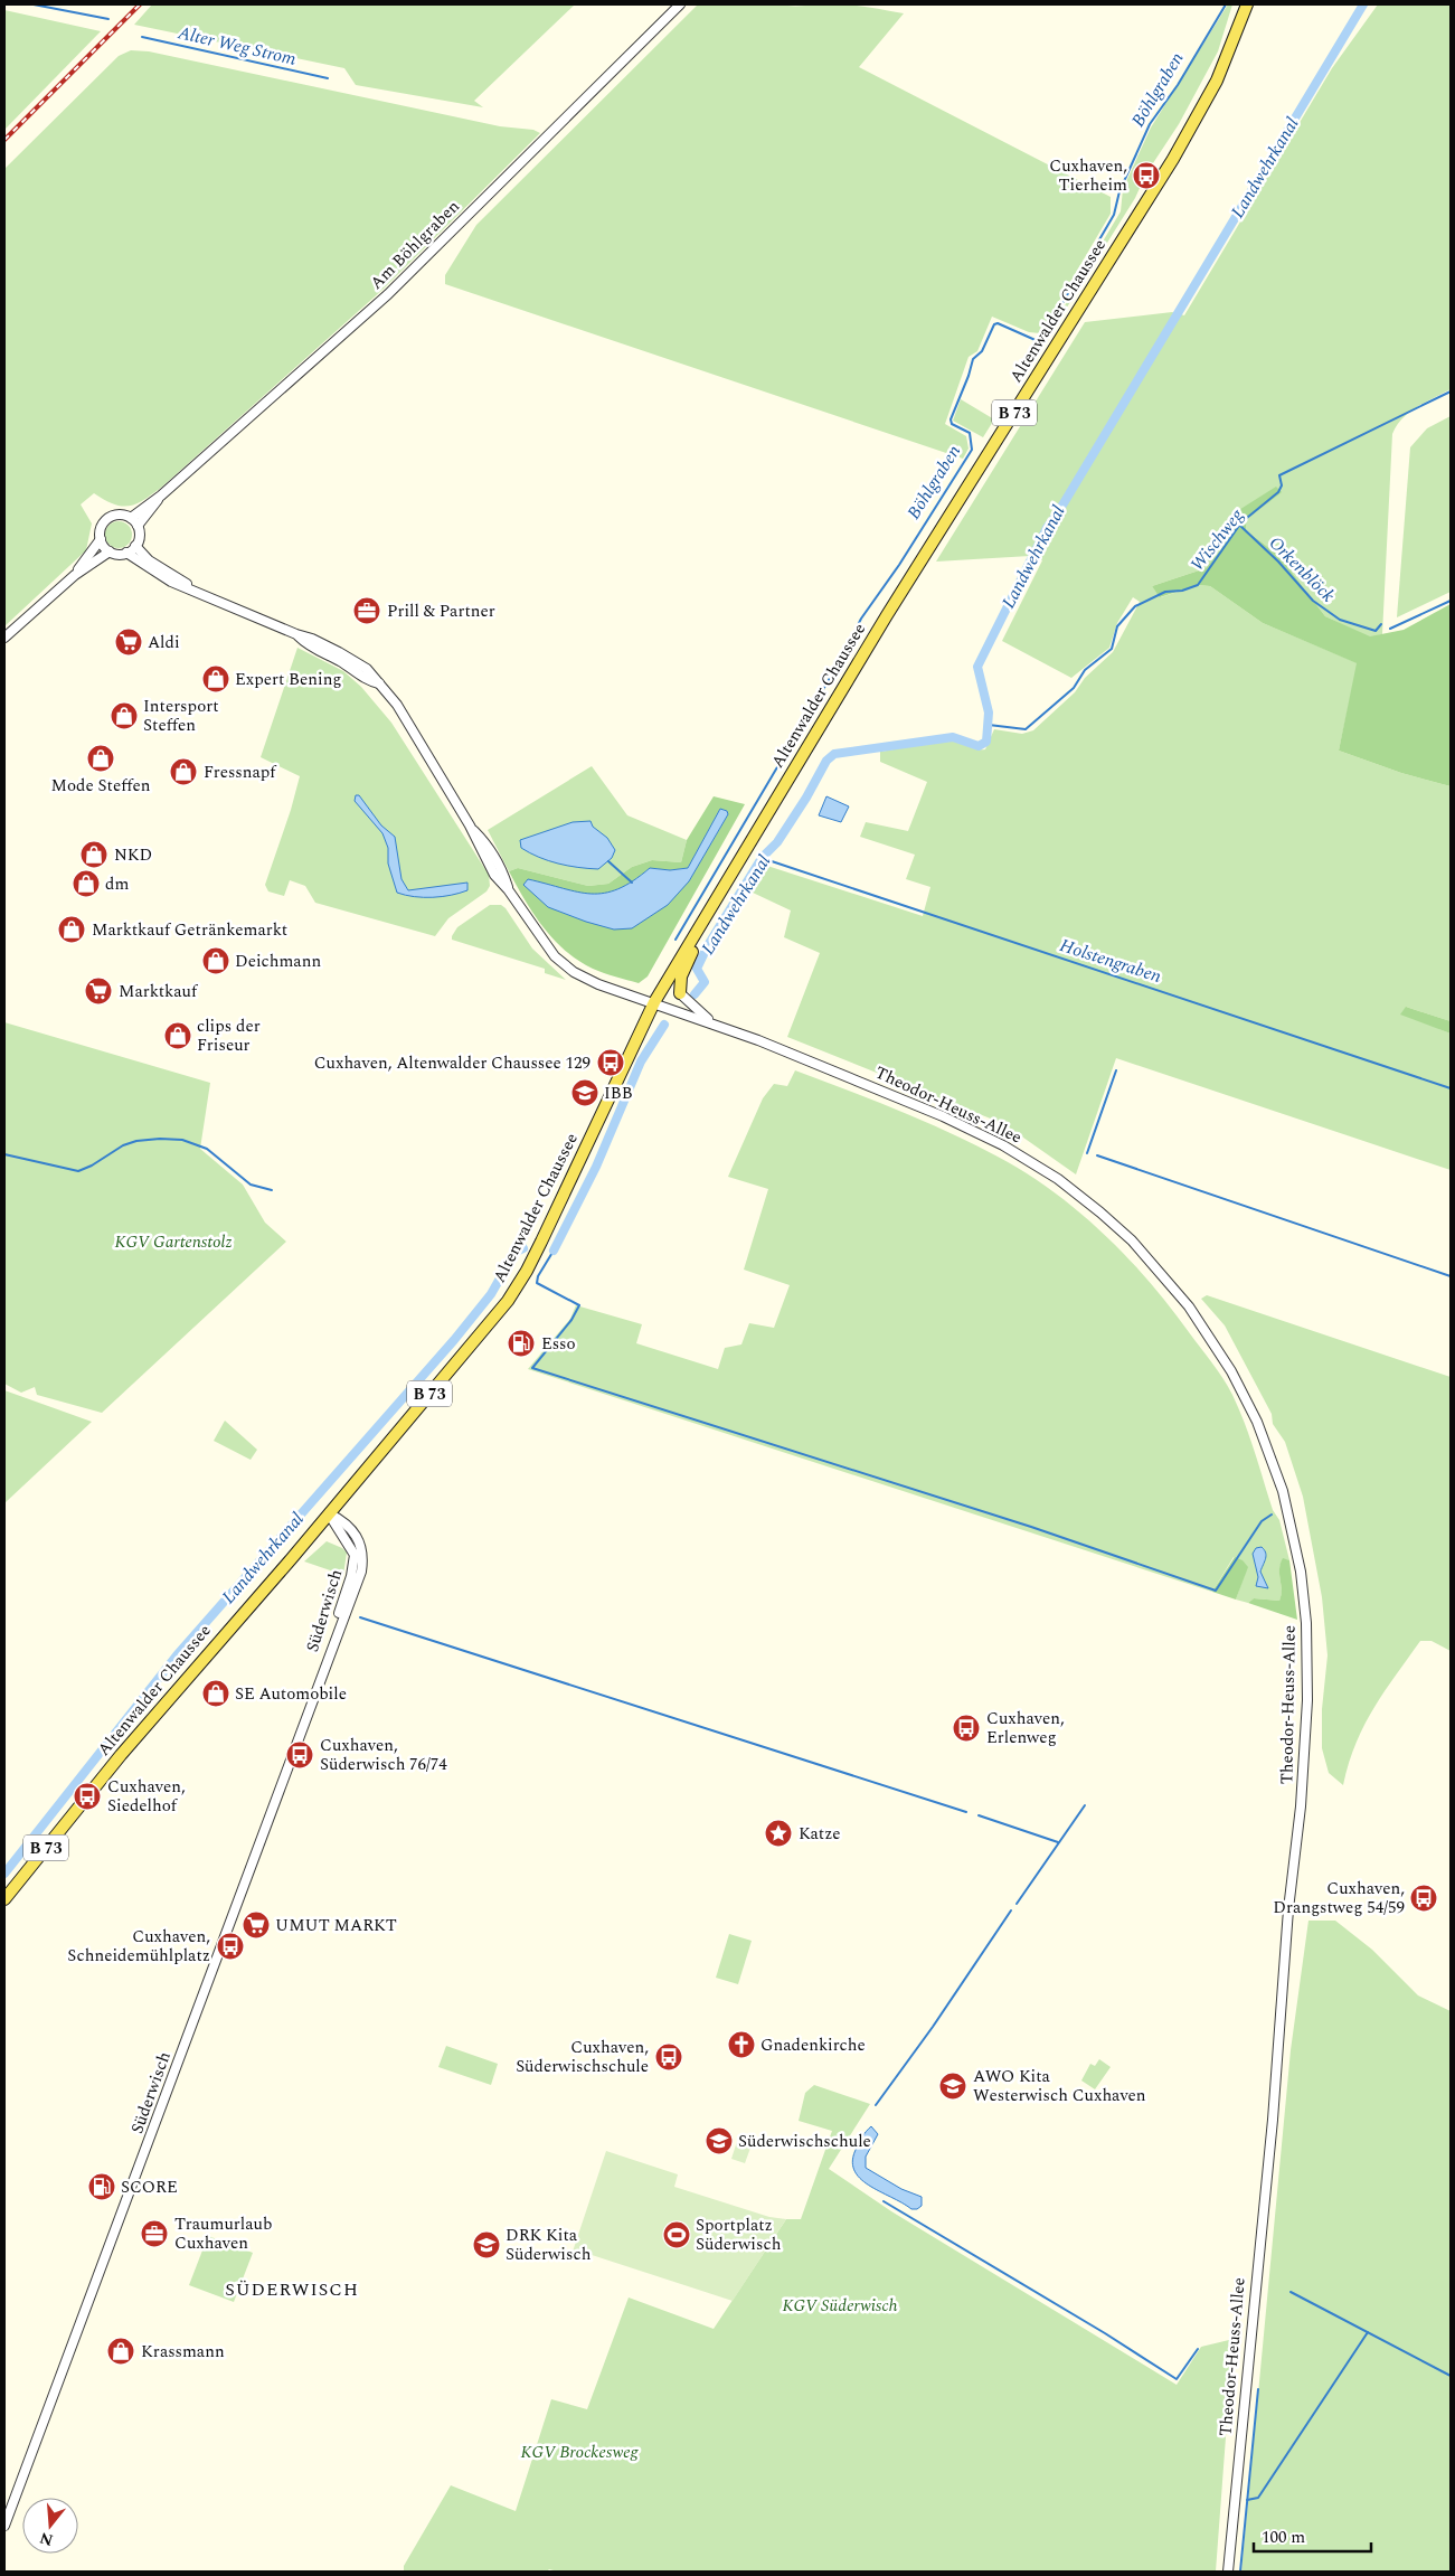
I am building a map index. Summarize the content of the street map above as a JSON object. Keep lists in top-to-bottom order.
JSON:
{
  "streets": {
    "main road": ["Altenwalder Chaussee", "B 73"],
    "street": ["Am Böhlgraben", "Theodor-Heuss-Allee", "Süderwisch"]
  },
  "crossings": [
    ["Altenwalder Chaussee", "Theodor-Heuss-Allee"],
    ["Altenwalder Chaussee", "Süderwisch"]
  ],
  "districts": ["SÜDERWISCH"],
  "water": [
    "Alter Weg Strom",
    "Böhlgraben",
    "Landwehrkanal",
    "Wischweg",
    "Orkenblöck",
    "Holstengraben"
  ],
  "parks": ["KGV Gartenstolz", "KGV Süderwisch", "KGV Brockesweg"],
  "places": {
    "bus stop": [
      "Cuxhaven, Tierheim",
      "Cuxhaven, Altenwalder Chaussee 129",
      "Cuxhaven, Erlenweg",
      "Cuxhaven, Süderwisch 76/74",
      "Cuxhaven, Siedelhof",
      "Cuxhaven, Drangstweg 54/59",
      "Cuxhaven, Schneidemühlplatz",
      "Cuxhaven, Süderwischschule"
    ],
    "office": ["Prill & Partner", "Traumurlaub Cuxhaven"],
    "supermarket": ["Aldi", "Marktkauf", "UMUT MARKT"],
    "shop": [
      "Expert Bening",
      "Intersport Steffen",
      "Mode Steffen",
      "Fressnapf",
      "NKD",
      "dm",
      "Marktkauf Getränkemarkt",
      "Deichmann",
      "clips der Friseur",
      "SE Automobile",
      "Krassmann"
    ],
    "school or university": [
      "IBB",
      "AWO Kita Westerwisch Cuxhaven",
      "Süderwischschule",
      "DRK Kita Süderwisch"
    ],
    "fuel station": ["Esso", "SCORE"],
    "place": ["Katze"],
    "church": ["Gnadenkirche"],
    "sports": ["Sportplatz Süderwisch"]
  },
  "scale_bar": "100 m",
  "north": "bottom"
}
